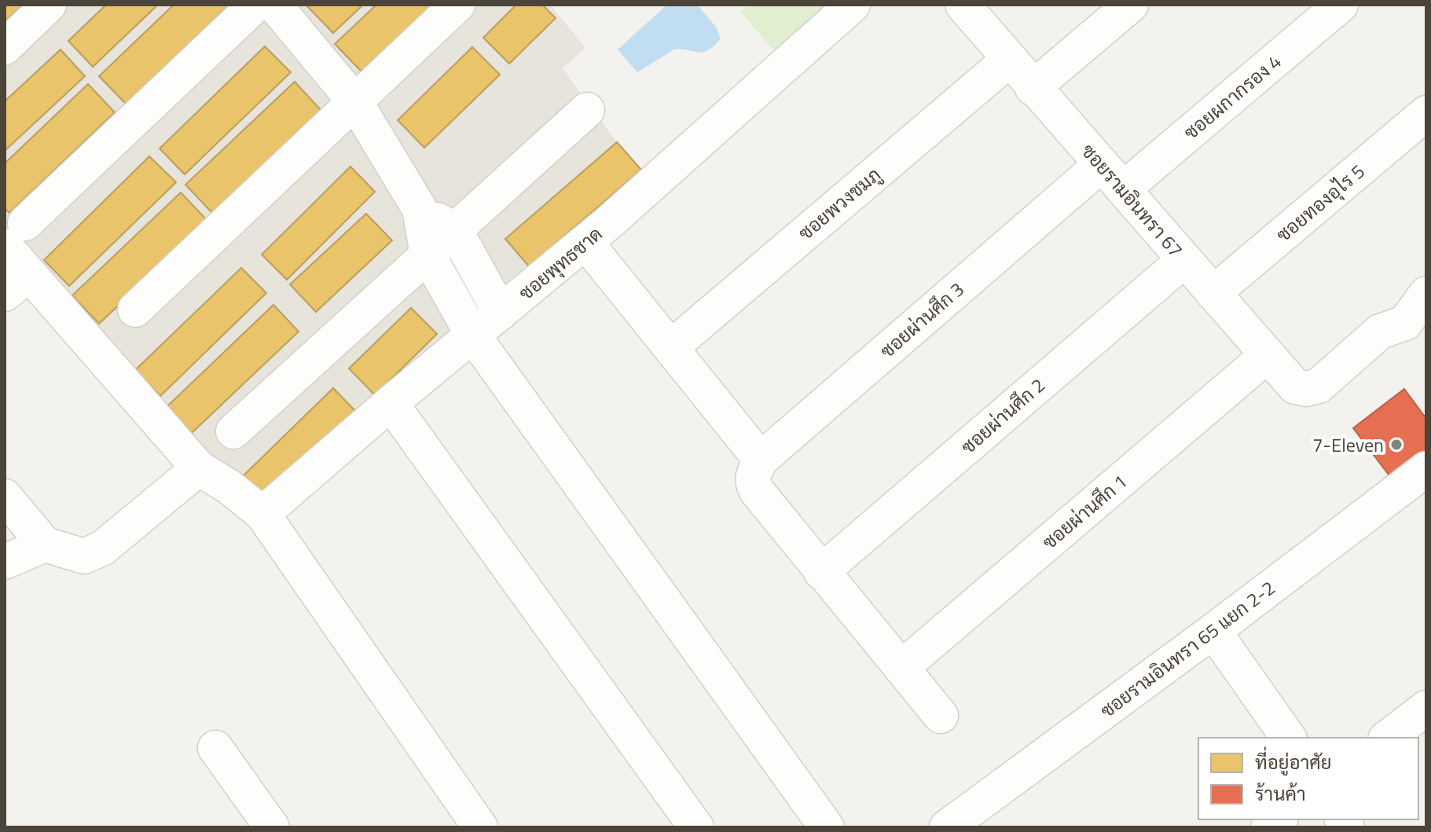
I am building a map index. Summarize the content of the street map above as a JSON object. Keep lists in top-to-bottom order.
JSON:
{
  "streets": {
    "street": [
      "ซอยผกากรอง 4",
      "ซอยรามอินทรา 67",
      "ซอยทองอุไร 5",
      "ซอยพวงชมภู",
      "ซอยพุทธชาด",
      "ซอยผ่านศึก 3",
      "ซอยผ่านศึก 2",
      "ซอยผ่านศึก 1",
      "ซอยรามอินทรา 65 แยก 2-2"
    ]
  },
  "crossings": [
    ["ซอยผกากรอง 4", "ซอยรามอินทรา 67"],
    ["ซอยผกากรอง 4", "ซอยผ่านศึก 3"],
    ["ซอยรามอินทรา 67", "ซอยทองอุไร 5"],
    ["ซอยรามอินทรา 67", "ซอยพวงชมภู"],
    ["ซอยรามอินทรา 67", "ซอยผ่านศึก 3"],
    ["ซอยรามอินทรา 67", "ซอยผ่านศึก 2"],
    ["ซอยรามอินทรา 67", "ซอยผ่านศึก 1"]
  ],
  "places": ["7-Eleven"],
  "legend": ["ที่อยู่อาศัย", "ร้านค้า"]
}
